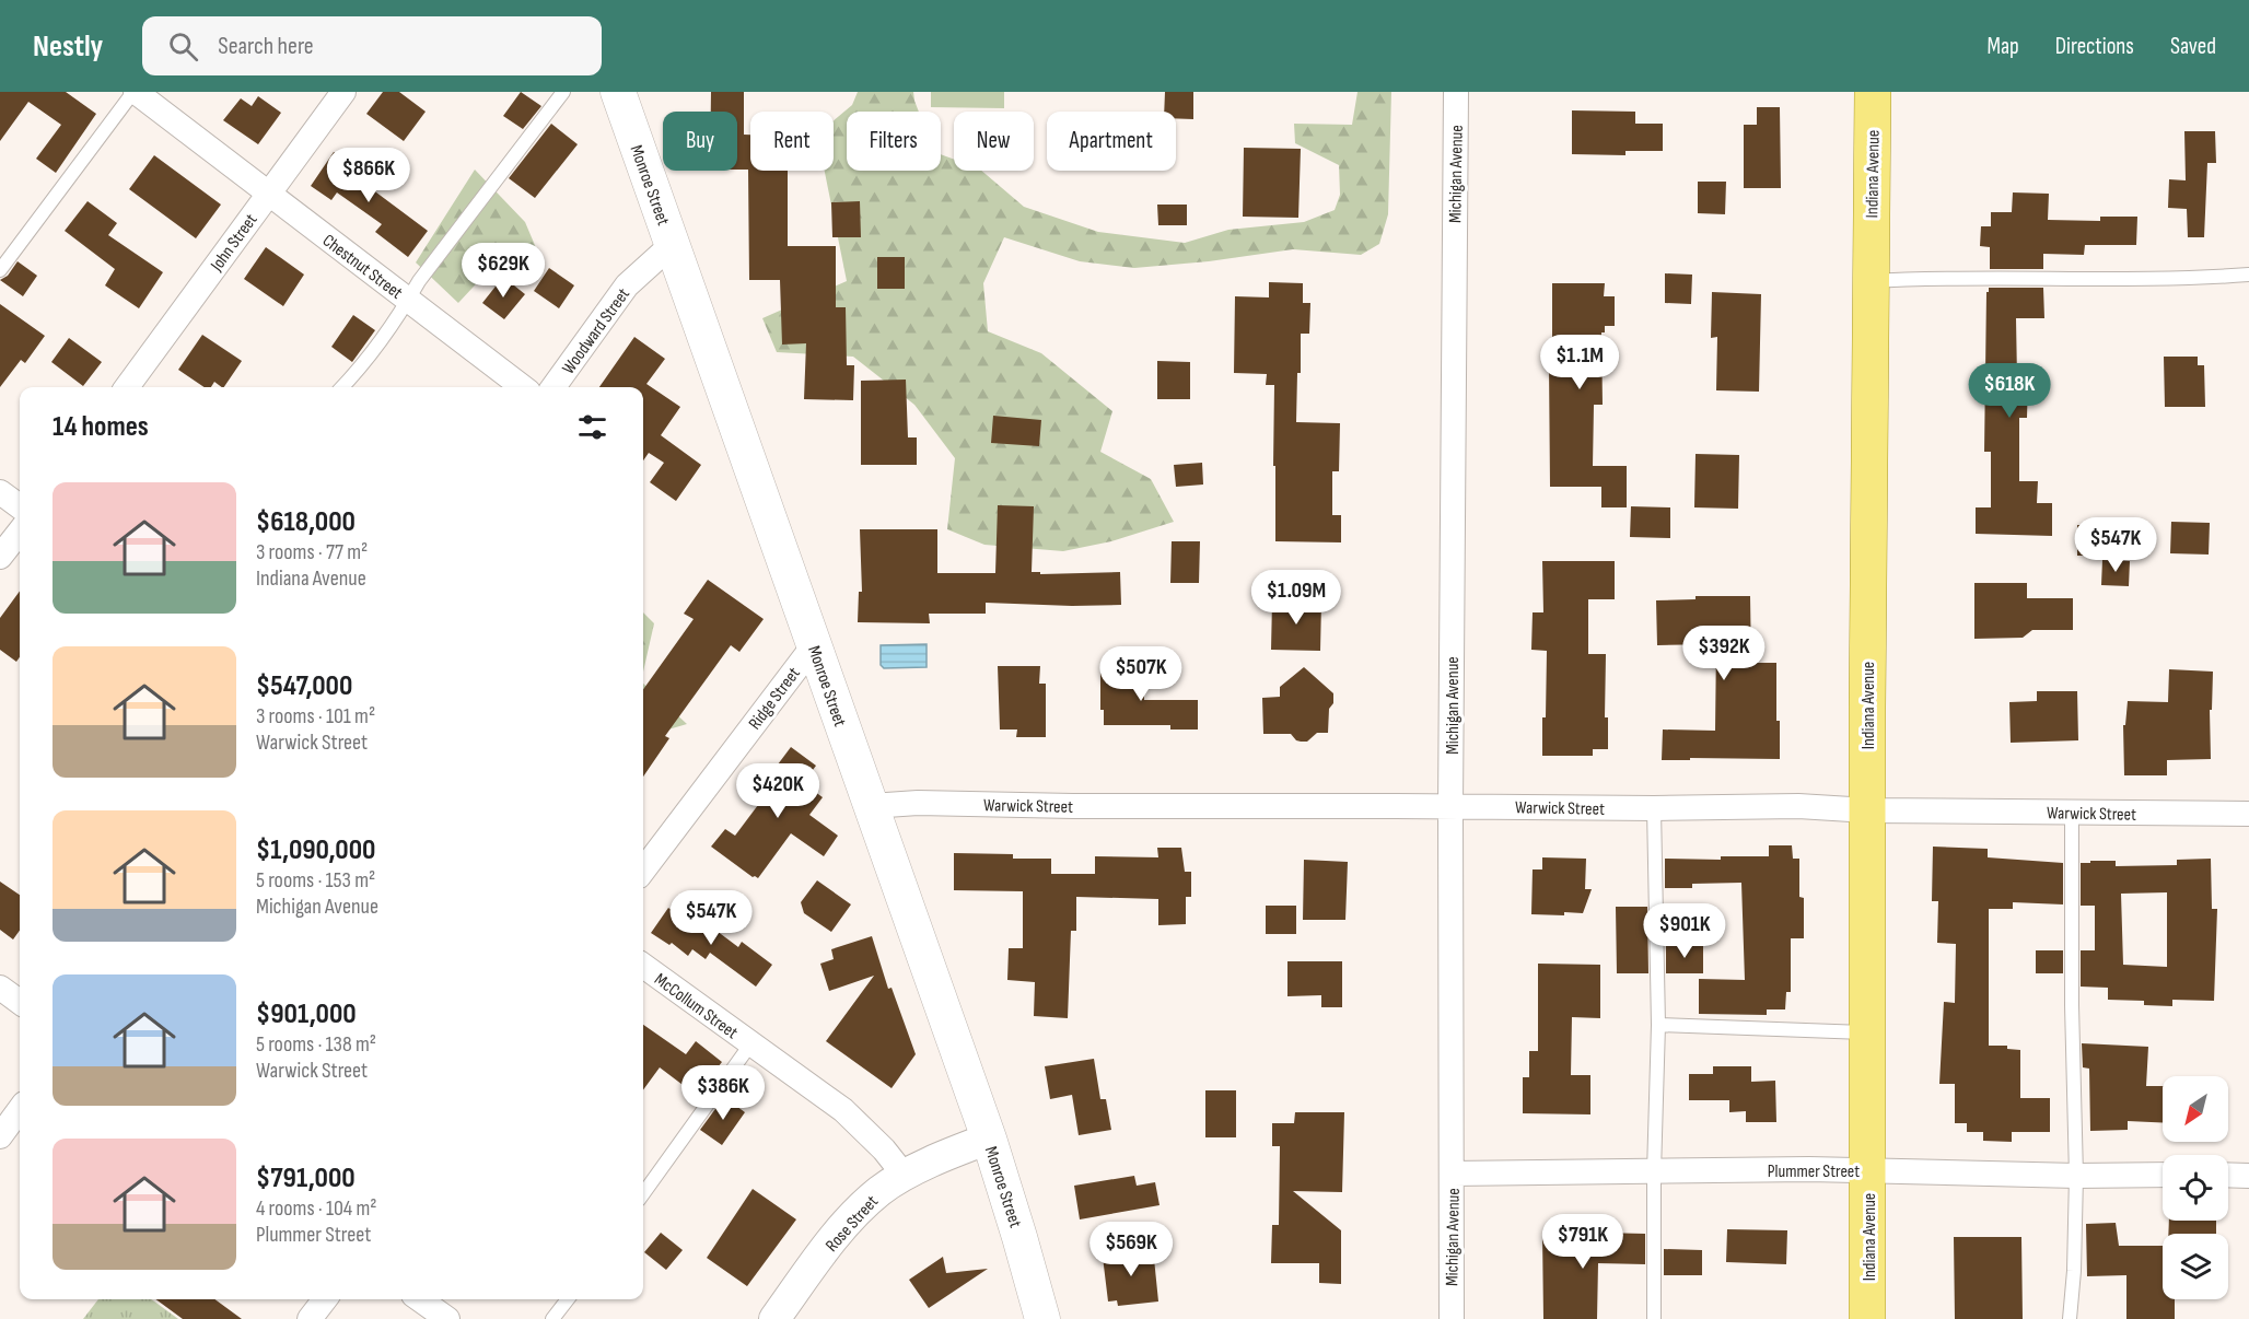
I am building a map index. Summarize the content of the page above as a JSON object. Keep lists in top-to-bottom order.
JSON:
{
  "streets": {
    "main road": ["Indiana Avenue", "Monroe Street"],
    "street": [
      "Michigan Avenue",
      "John Street",
      "Chestnut Street",
      "Woodward Street",
      "Ridge Street",
      "Warwick Street",
      "McCollum Street",
      "Plummer Street",
      "Rose Street"
    ]
  },
  "crossings": [
    ["Michigan Avenue", "Warwick Street"],
    ["Michigan Avenue", "Plummer Street"],
    ["Indiana Avenue", "Warwick Street"],
    ["Indiana Avenue", "Plummer Street"],
    ["Monroe Street", "Woodward Street"],
    ["Monroe Street", "Ridge Street"],
    ["Monroe Street", "Warwick Street"],
    ["Monroe Street", "Rose Street"],
    ["John Street", "Chestnut Street"],
    ["McCollum Street", "Rose Street"]
  ],
  "north": "bottom left",
  "page": {
    "header": "Nestly",
    "search": "Search here",
    "nav": ["Map", "Directions", "Saved"],
    "chip": [
      "Buy",
      "Rent",
      "Filters",
      "New",
      "Apartment"
    ],
    "price": [
      "$866K",
      "$629K",
      "$1.1M",
      "$618K",
      "$547K",
      "$1.09M",
      "$392K",
      "$507K",
      "$420K",
      "$547K",
      "$901K",
      "$386K",
      "$791K",
      "$569K"
    ],
    "heading": "14 homes",
    "list": [
      {
        "name": "$618,000",
        "note": "3 rooms · 77 m² · Indiana Avenue"
      },
      {
        "name": "$547,000",
        "note": "3 rooms · 101 m² · Warwick Street"
      },
      {
        "name": "$1,090,000",
        "note": "5 rooms · 153 m² · Michigan Avenue"
      },
      {
        "name": "$901,000",
        "note": "5 rooms · 138 m² · Warwick Street"
      },
      {
        "name": "$791,000",
        "note": "4 rooms · 104 m² · Plummer Street"
      }
    ]
  }
}
